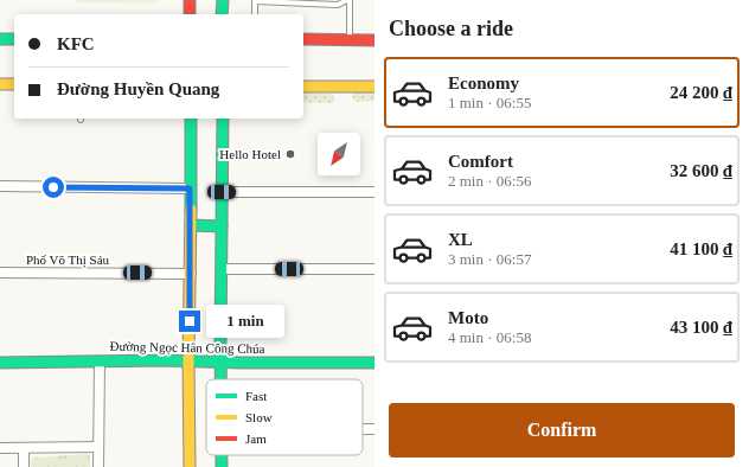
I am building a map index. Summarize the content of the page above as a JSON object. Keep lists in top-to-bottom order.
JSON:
{
  "streets": {
    "street": ["Phố Võ Thị Sáu", "Đường Ngọc Hân Công Chúa"]
  },
  "places": ["Hello Hotel"],
  "legend": ["Fast", "Slow", "Jam"],
  "north": "bottom left",
  "page": {
    "heading": "Choose a ride",
    "banner": ["KFC", "Đường Huyền Quang"],
    "list": [
      {
        "name": "Economy",
        "note": "1 min · 06:55",
        "value": "24 200 ₫"
      },
      {
        "name": "Comfort",
        "note": "2 min · 06:56",
        "value": "32 600 ₫"
      },
      {
        "name": "XL",
        "note": "3 min · 06:57",
        "value": "41 100 ₫"
      },
      {
        "name": "Moto",
        "note": "4 min · 06:58",
        "value": "43 100 ₫"
      }
    ],
    "bubble": "1 min",
    "buttons": "Confirm"
  }
}
